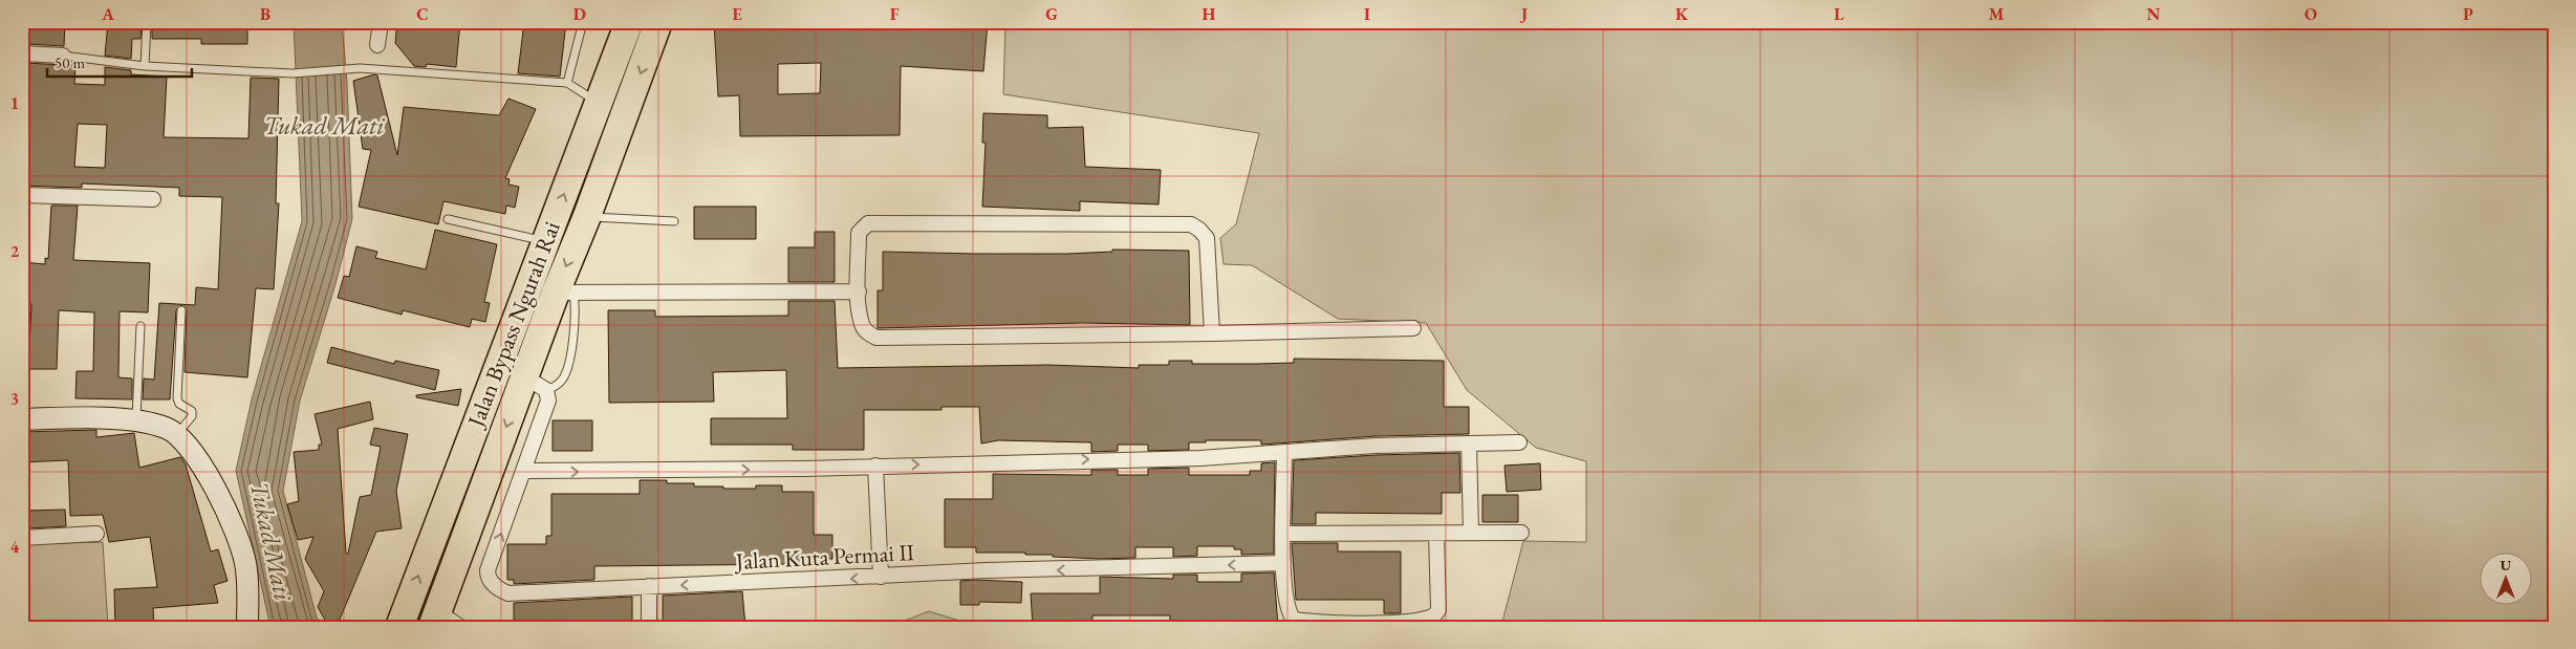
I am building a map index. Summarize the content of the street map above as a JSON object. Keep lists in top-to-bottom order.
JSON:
{
  "streets": {
    "highway": ["Jalan Bypass Ngurah Rai"],
    "street": ["Jalan Kuta Permai II"]
  },
  "crossings": [
    ["Jalan Bypass Ngurah Rai", "Jalan Kuta Permai II"]
  ],
  "water": ["Tukad Mati"],
  "scale_bar": "50 m",
  "north": "top",
  "grid": {
    "columns": [
      "A",
      "B",
      "C",
      "D",
      "E",
      "F",
      "G",
      "H",
      "I",
      "J",
      "K",
      "L",
      "M",
      "N",
      "O",
      "P"
    ],
    "rows": [
      "1",
      "2",
      "3",
      "4"
    ]
  }
}
